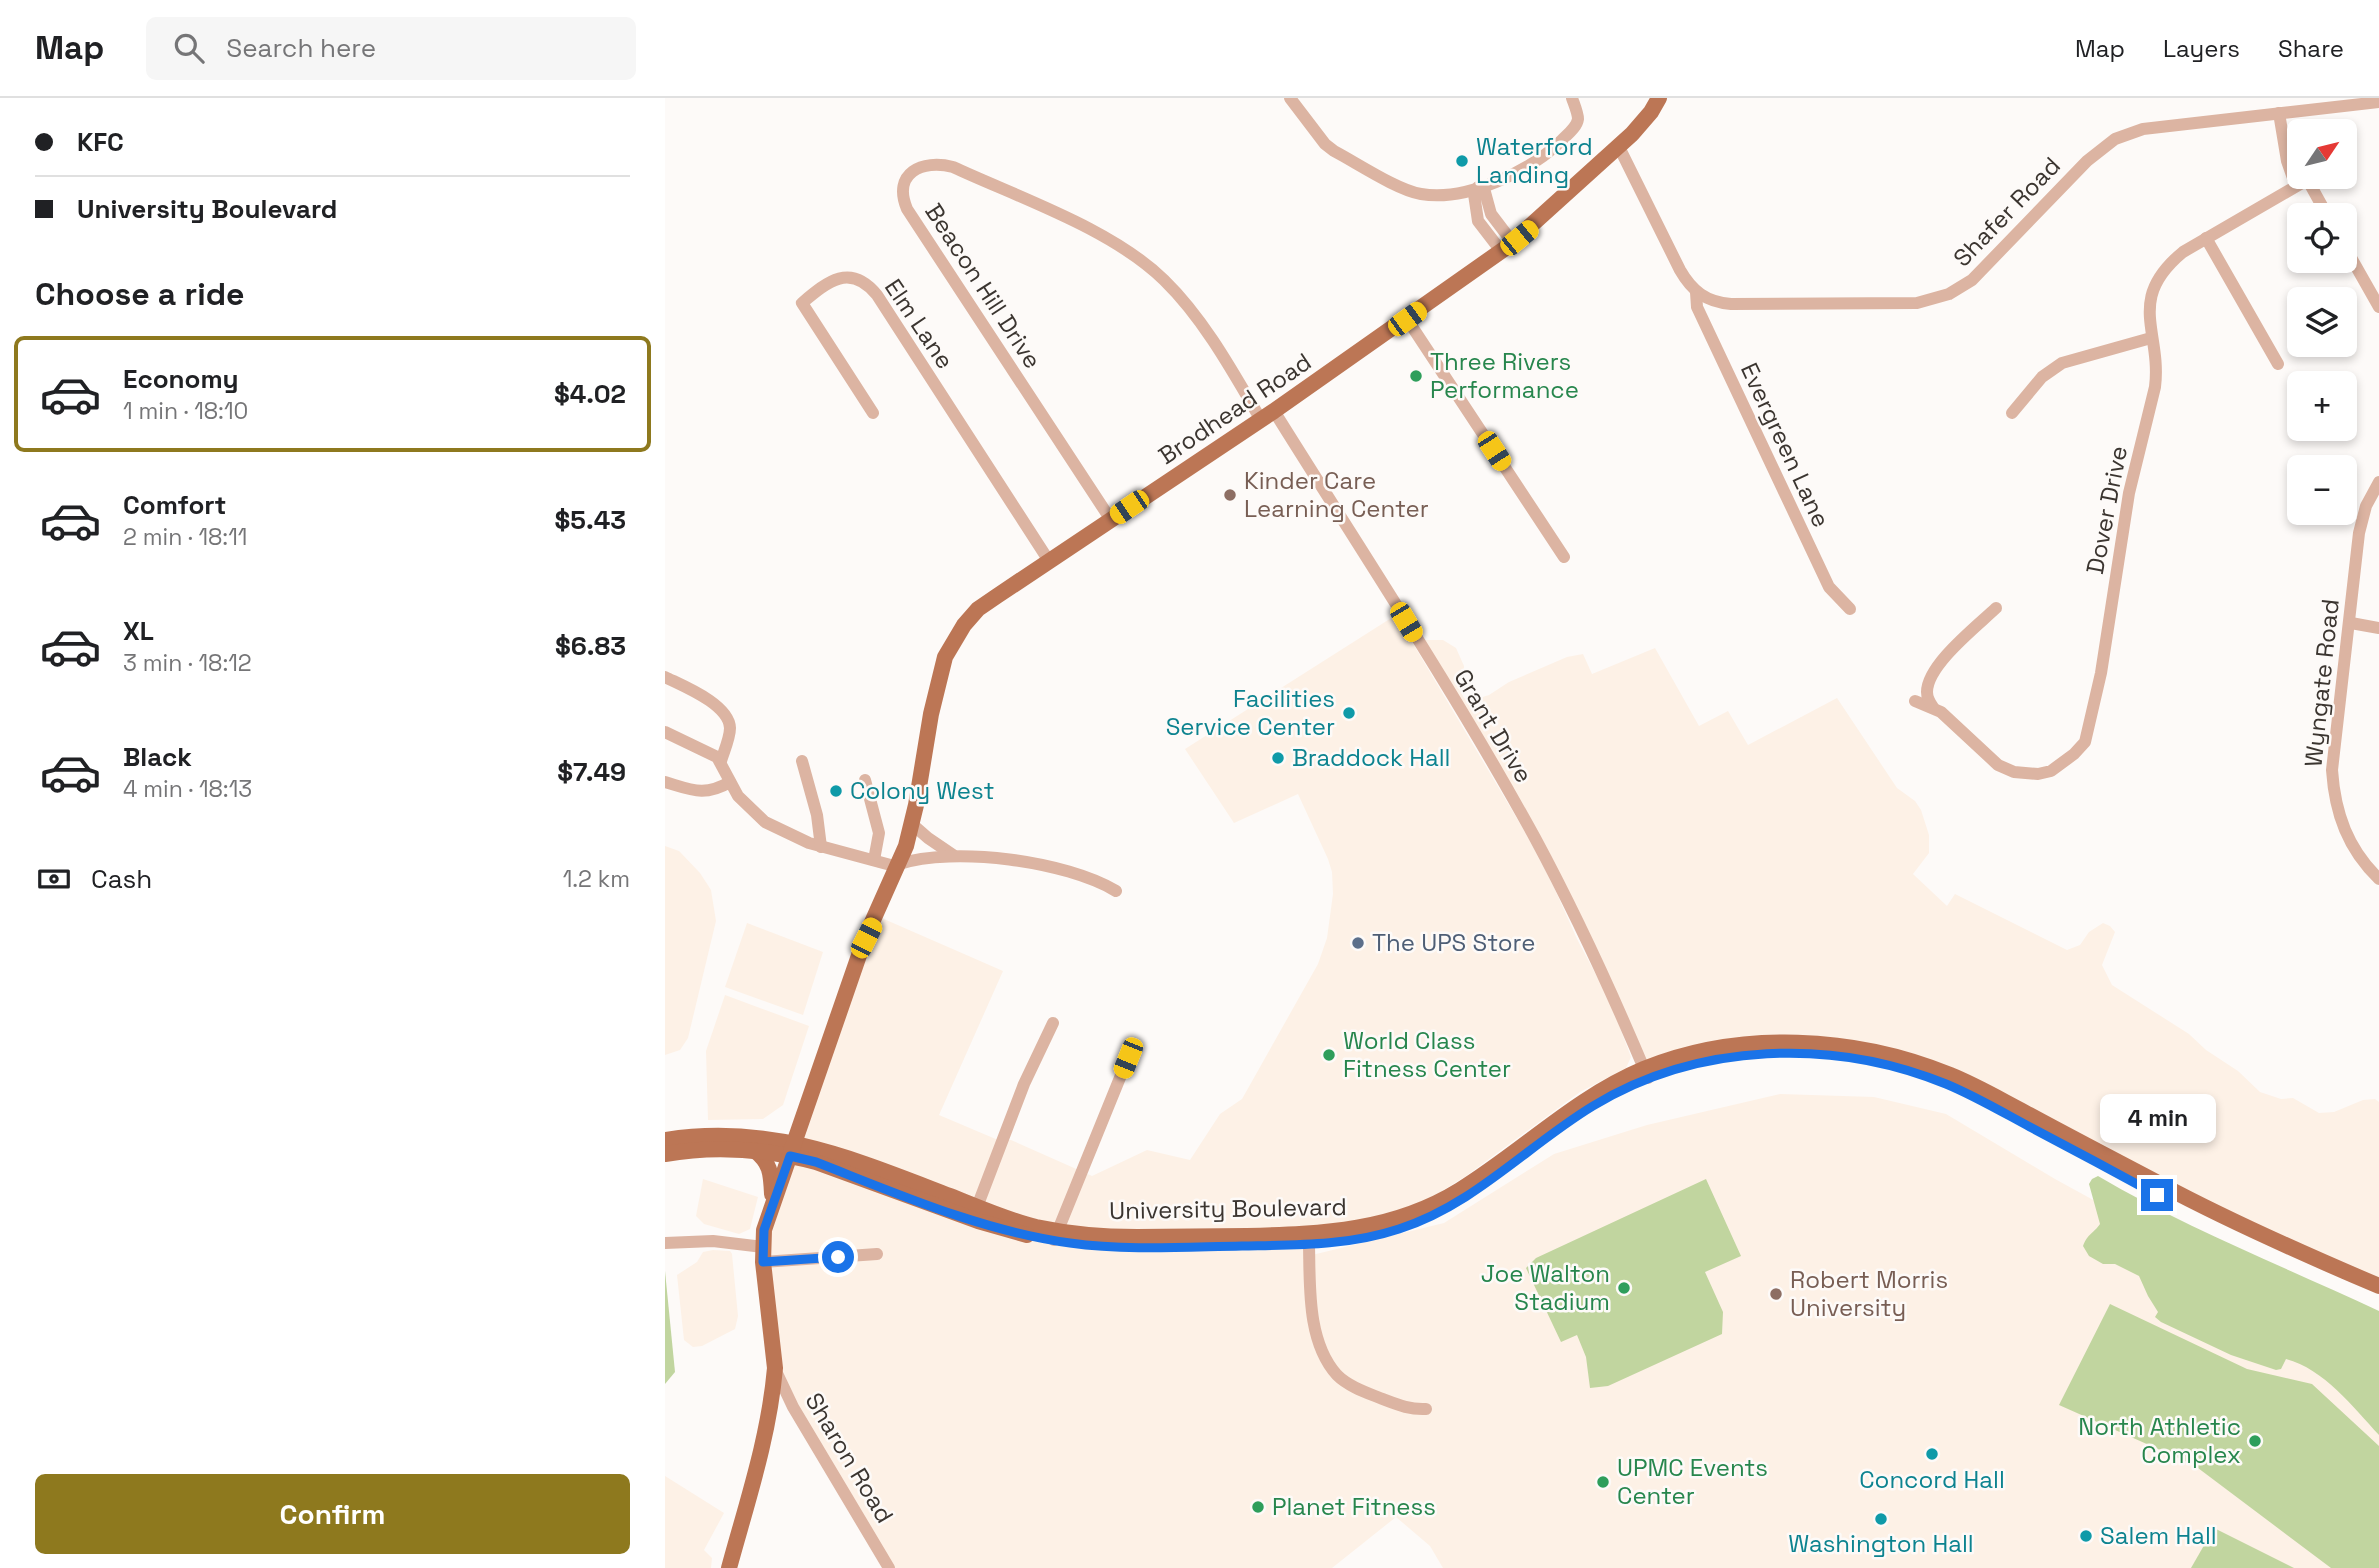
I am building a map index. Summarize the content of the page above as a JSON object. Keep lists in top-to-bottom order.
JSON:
{
  "streets": {
    "main road": ["Brodhead Road", "University Boulevard"],
    "street": [
      "Shafer Road",
      "Beacon Hill Drive",
      "Elm Lane",
      "Evergreen Lane",
      "Dover Drive",
      "Wyngate Road",
      "Grant Drive",
      "Sharon Road"
    ]
  },
  "crossings": [
    ["Shafer Road", "Evergreen Lane"],
    ["Beacon Hill Drive", "Brodhead Road"],
    ["Beacon Hill Drive", "Grant Drive"],
    ["Elm Lane", "Brodhead Road"],
    ["Brodhead Road", "Grant Drive"],
    ["Brodhead Road", "University Boulevard"],
    ["Grant Drive", "University Boulevard"]
  ],
  "places": [
    "Waterford Landing",
    "Three Rivers Performance",
    "Kinder Care Learning Center",
    "Facilities Service Center",
    "Braddock Hall",
    "Colony West",
    "The UPS Store",
    "World Class Fitness Center",
    "Joe Walton Stadium",
    "Robert Morris University",
    "North Athletic Complex",
    "Concord Hall",
    "UPMC Events Center",
    "Planet Fitness",
    "Washington Hall",
    "Salem Hall"
  ],
  "north": "top right",
  "page": {
    "header": "Map",
    "search": "Search here",
    "nav": ["Map", "Layers", "Share"],
    "banner": ["KFC", "University Boulevard"],
    "map_buttons": ["+", "−"],
    "heading": "Choose a ride",
    "list": [
      {
        "name": "Economy",
        "note": "1 min · 18:10",
        "value": "$4.02"
      },
      {
        "name": "Comfort",
        "note": "2 min · 18:11",
        "value": "$5.43"
      },
      {
        "name": "XL",
        "note": "3 min · 18:12",
        "value": "$6.83"
      },
      {
        "name": "Black",
        "note": "4 min · 18:13",
        "value": "$7.49"
      }
    ],
    "pay": ["Cash", "1.2 km"],
    "bubble": "4 min",
    "buttons": "Confirm"
  }
}
